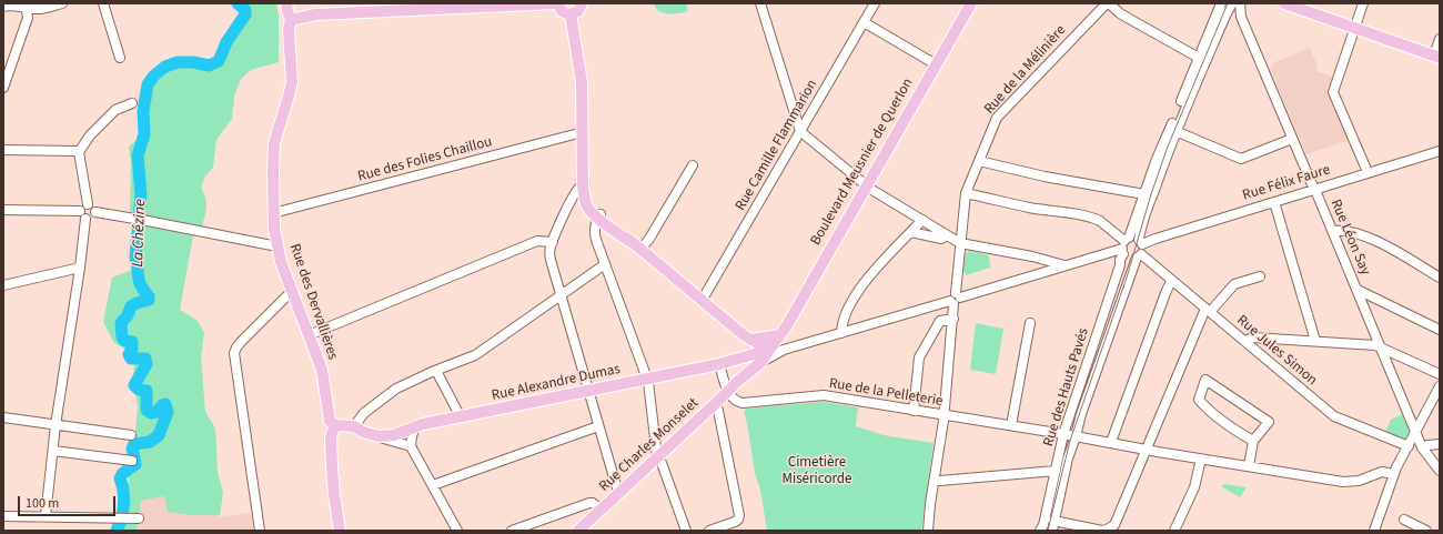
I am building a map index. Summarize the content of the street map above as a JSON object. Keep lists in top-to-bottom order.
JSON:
{
  "streets": {
    "main road": [
      "Boulevard Meusnier de Querlon",
      "Rue des Dervallières",
      "Rue Alexandre Dumas",
      "Rue Charles Monselet"
    ],
    "street": [
      "Rue de la Mélinière",
      "Rue Camille Flammarion",
      "Rue des Folies Chaillou",
      "Rue Félix Faure",
      "Rue Léon Say",
      "Rue Jules Simon",
      "Rue des Hauts Pavés",
      "Rue de la Pelleterie"
    ]
  },
  "crossings": [
    ["Rue de la Mélinière", "Rue de la Pelleterie"],
    ["Rue des Folies Chaillou", "Rue des Dervallières"],
    ["Boulevard Meusnier de Querlon", "Rue Alexandre Dumas"],
    ["Rue Félix Faure", "Rue Léon Say"],
    ["Rue Félix Faure", "Rue Jules Simon"],
    ["Rue Félix Faure", "Rue des Hauts Pavés"],
    ["Rue des Dervallières", "Rue Alexandre Dumas"],
    ["Rue Jules Simon", "Rue des Hauts Pavés"],
    ["Rue Alexandre Dumas", "Rue Charles Monselet"],
    ["Rue des Hauts Pavés", "Rue de la Pelleterie"],
    ["Rue de la Pelleterie", "Rue Charles Monselet"]
  ],
  "water": ["La Chézine"],
  "parks": ["Cimetière Miséricorde"],
  "scale_bar": "100 m"
}
